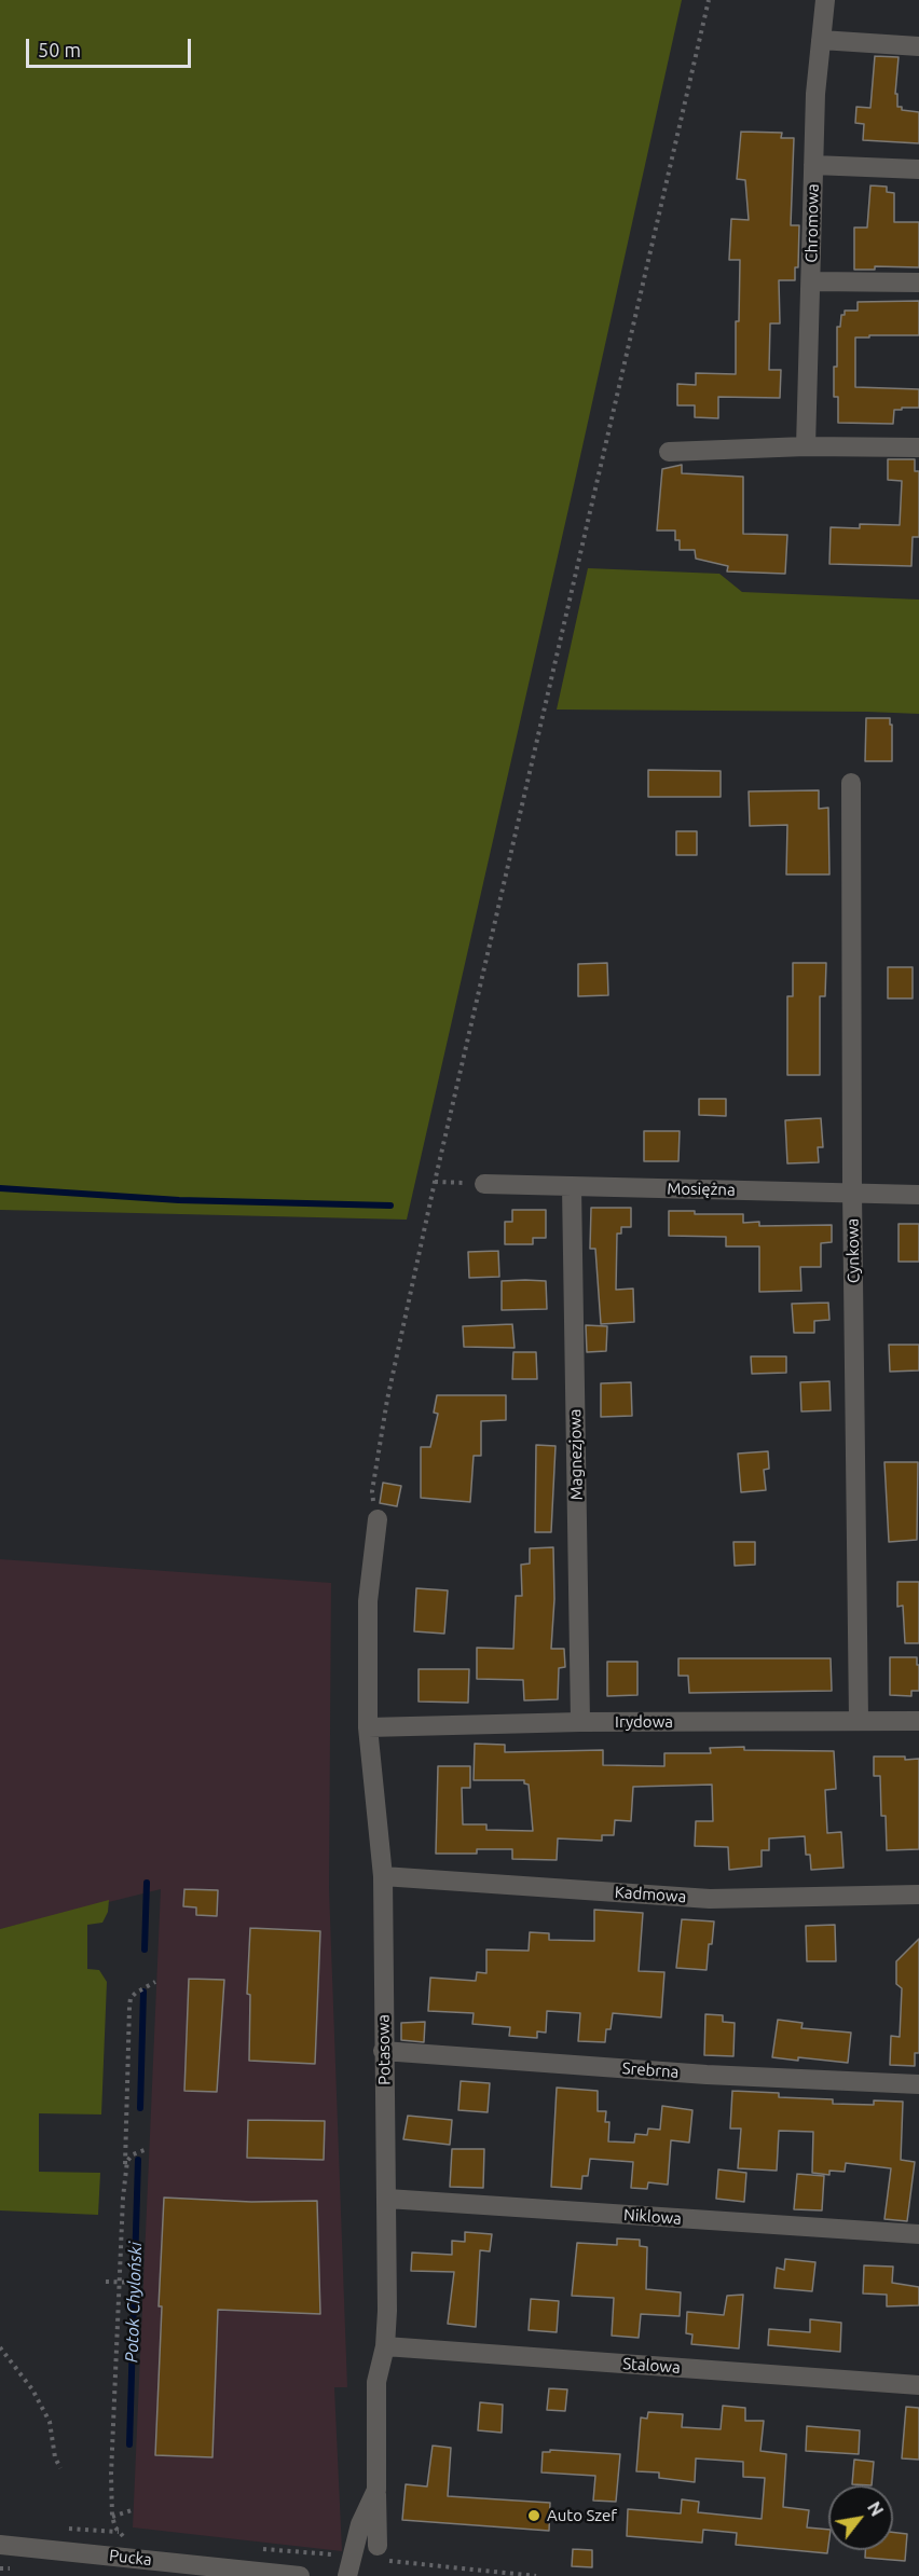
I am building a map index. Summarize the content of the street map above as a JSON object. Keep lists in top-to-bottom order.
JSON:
{
  "streets": {
    "street": [
      "Chromowa",
      "Mosiężna",
      "Cynkowa",
      "Magnezjowa",
      "Irydowa",
      "Kadmowa",
      "Potasowa",
      "Srebrna",
      "Niklowa",
      "Stalowa",
      "Pucka"
    ]
  },
  "crossings": [
    ["Mosiężna", "Cynkowa"],
    ["Mosiężna", "Magnezjowa"],
    ["Cynkowa", "Irydowa"],
    ["Magnezjowa", "Irydowa"],
    ["Irydowa", "Potasowa"],
    ["Kadmowa", "Potasowa"],
    ["Potasowa", "Srebrna"],
    ["Potasowa", "Niklowa"],
    ["Potasowa", "Stalowa"]
  ],
  "water": ["Potok Chyloński"],
  "places": ["Auto Szef"],
  "scale_bar": "50 m",
  "north": "top right"
}
